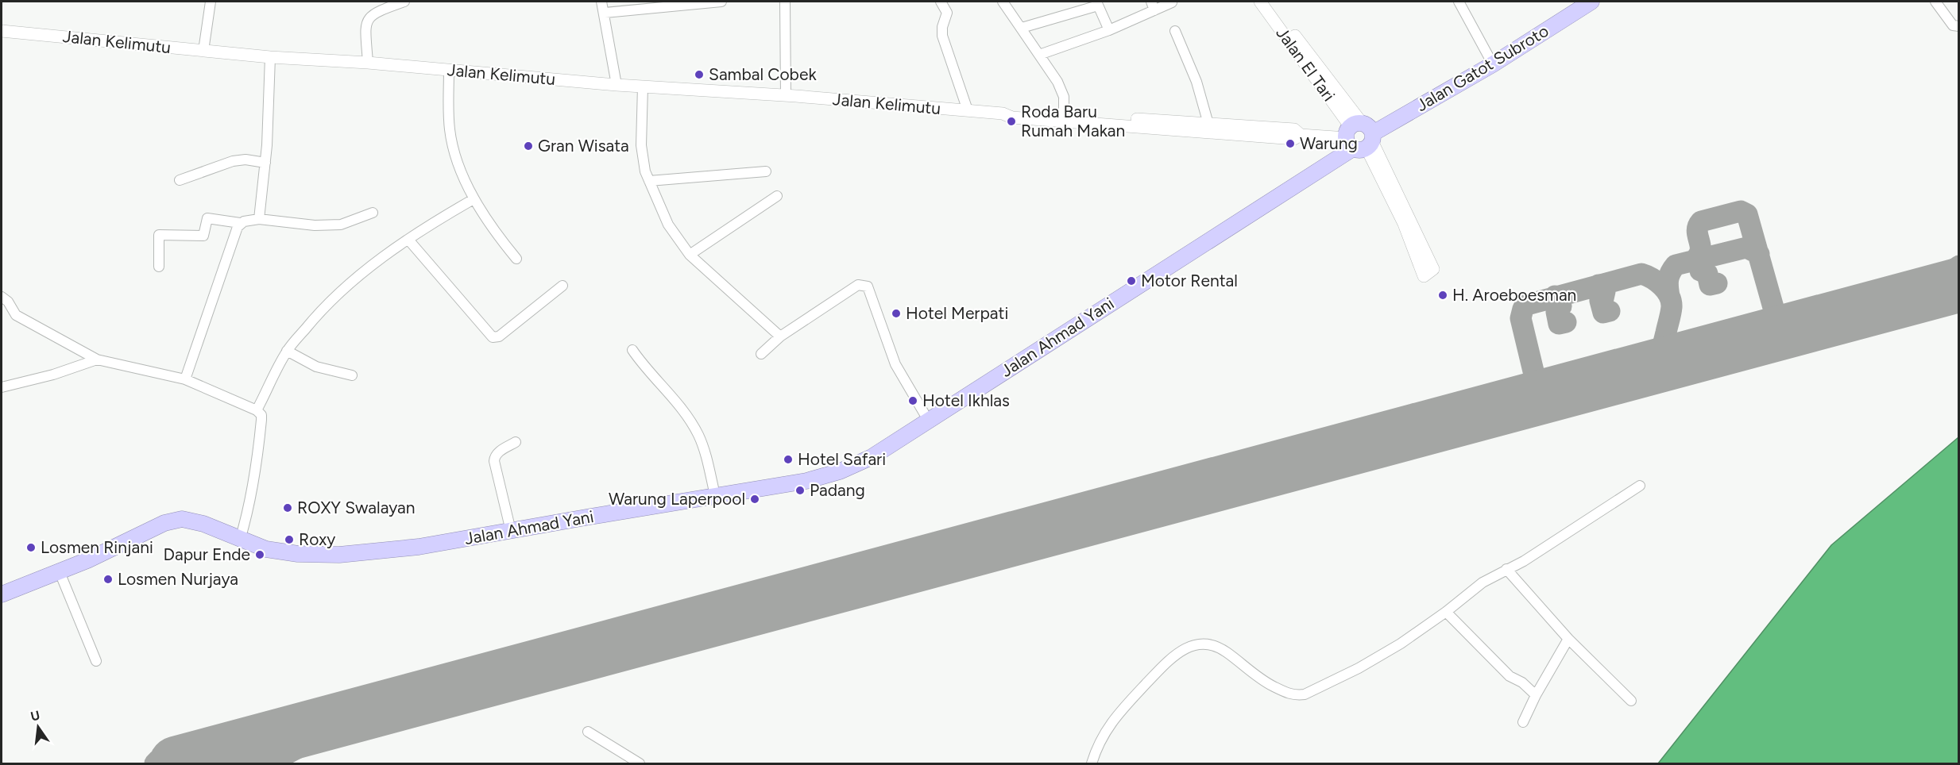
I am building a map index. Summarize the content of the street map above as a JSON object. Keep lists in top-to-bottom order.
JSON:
{
  "streets": {
    "highway": ["Jalan Gatot Subroto", "Jalan Ahmad Yani"],
    "street": ["Jalan Kelimutu", "Jalan El Tari"]
  },
  "crossings": [
    ["Jalan El Tari", "Jalan Gatot Subroto"],
    ["Jalan El Tari", "Jalan Ahmad Yani"],
    ["Jalan Gatot Subroto", "Jalan Ahmad Yani"]
  ],
  "places": [
    "Sambal Cobek",
    "Roda Baru Rumah Makan",
    "Warung",
    "Gran Wisata",
    "Motor Rental",
    "H. Aroeboesman",
    "Hotel Merpati",
    "Hotel Ikhlas",
    "Hotel Safari",
    "Padang",
    "Warung Laperpool",
    "ROXY Swalayan",
    "Roxy",
    "Losmen Rinjani",
    "Dapur Ende",
    "Losmen Nurjaya"
  ],
  "north": "top"
}
